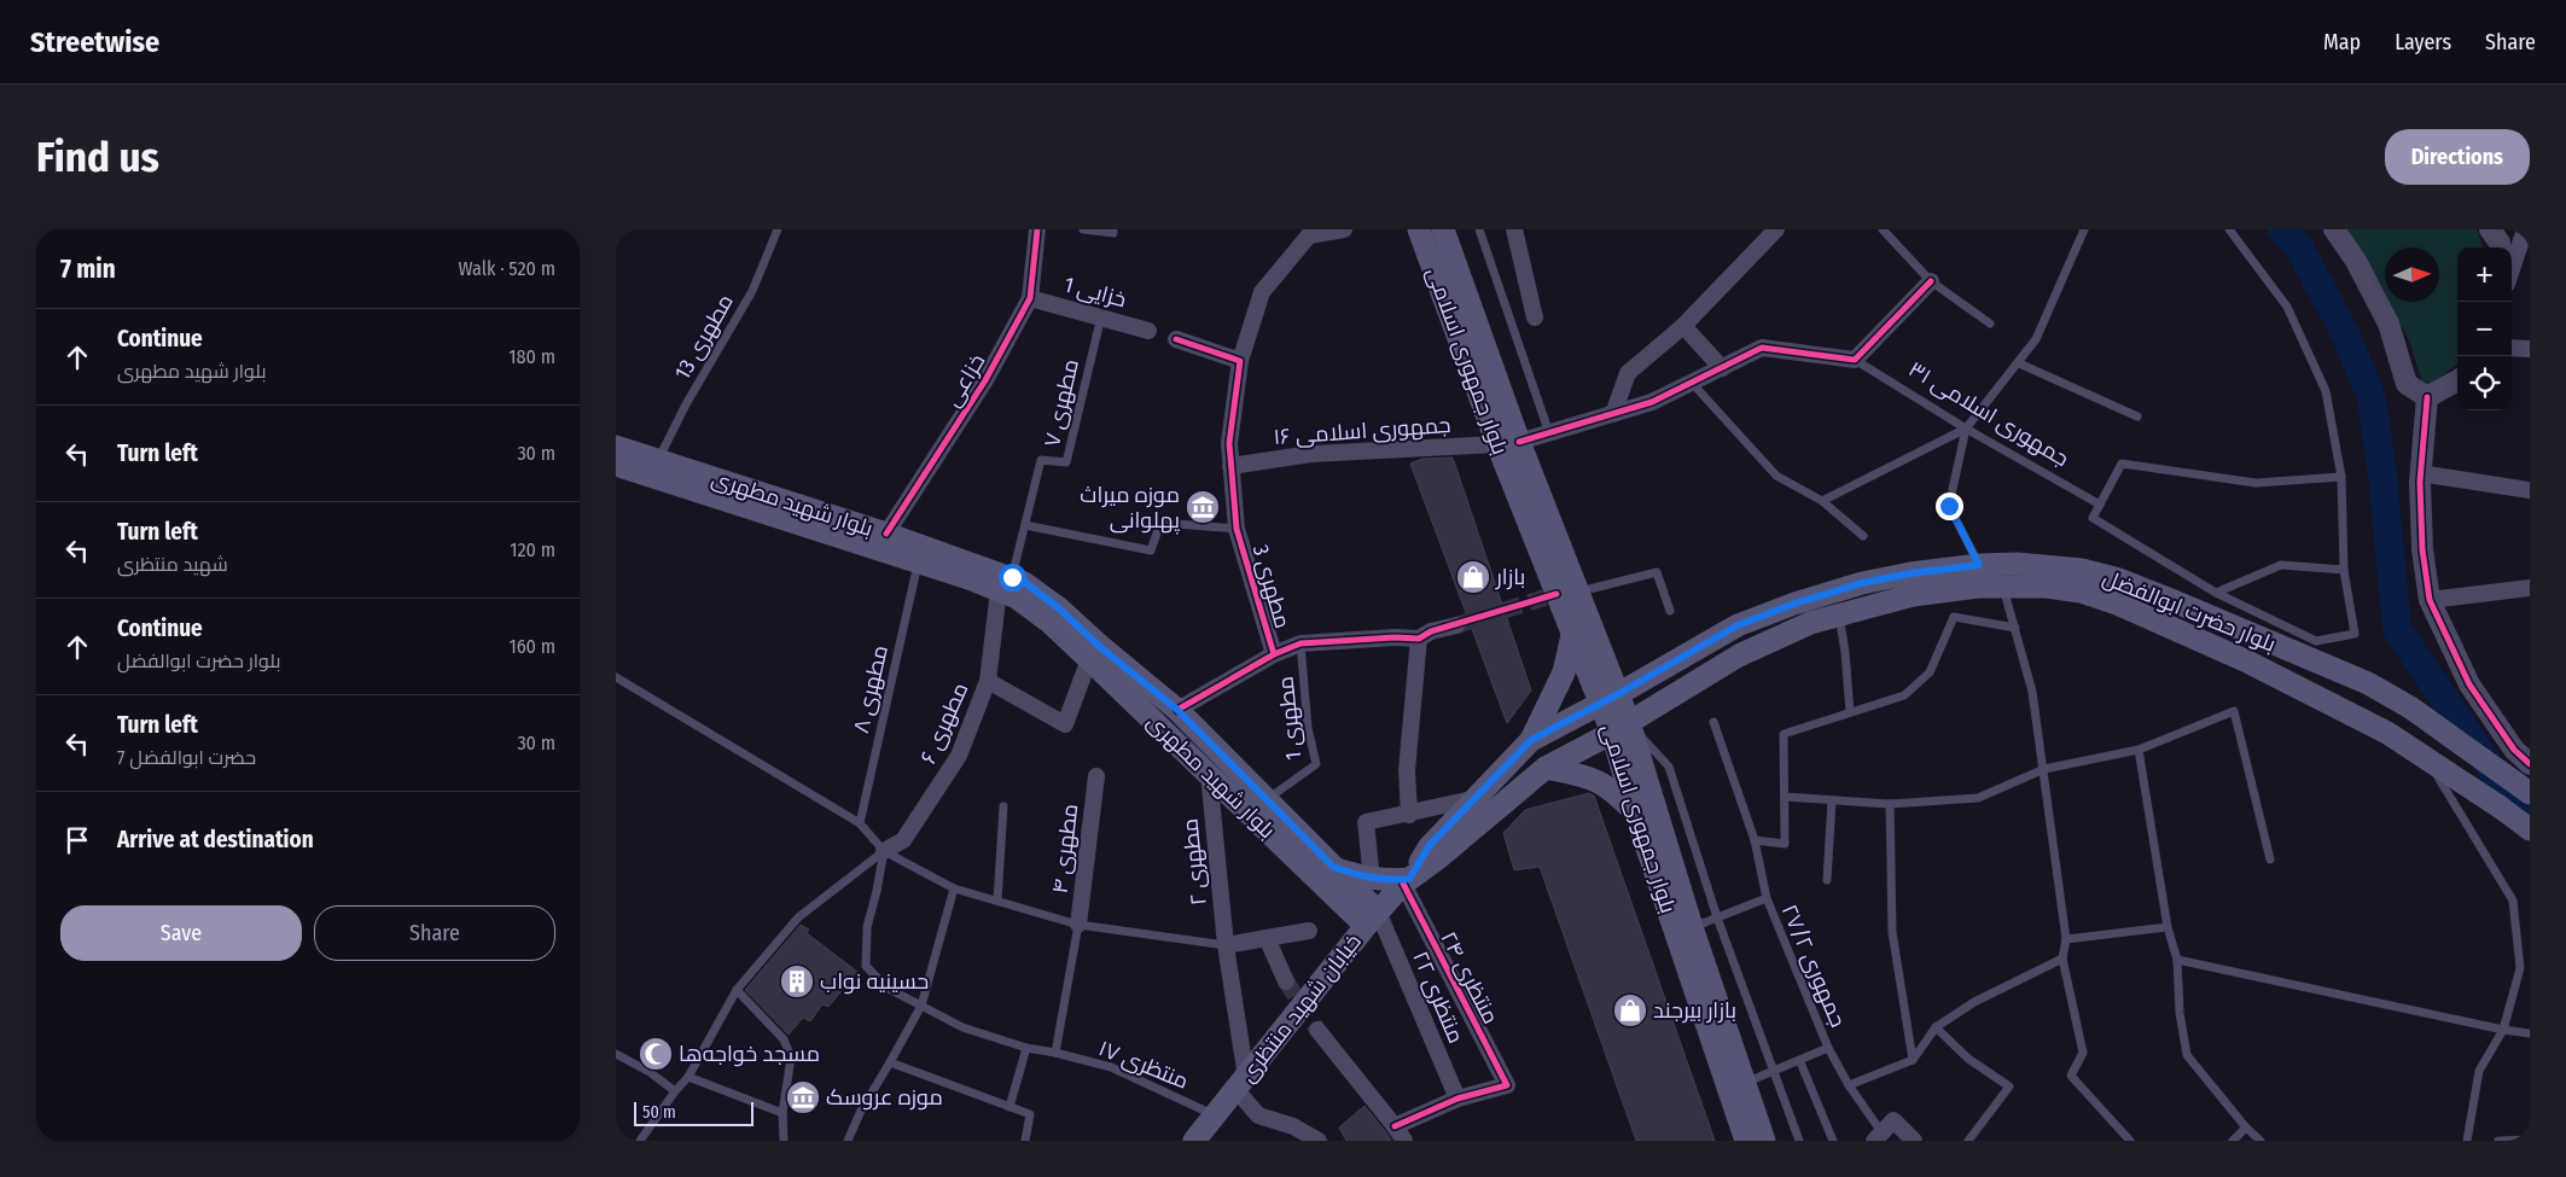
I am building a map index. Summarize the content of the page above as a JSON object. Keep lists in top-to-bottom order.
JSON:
{
  "streets": {
    "main road": [
      "بلوار جمهوری اسلامی",
      "بلوار شهید مطهری",
      "بلوار حضرت ابوالفضل",
      "خیابان شهید منتظری"
    ],
    "street": [
      "خزایی 1",
      "خزاعی",
      "جمهوری اسلامی ۳۱",
      "جمهوری اسلامی ۱۶",
      "مطهری 3",
      "مطهری ۶",
      "مطهری ۴",
      "مطهری ۲",
      "منتظری ۲۴",
      "منتظری ۲۲"
    ],
    "lane": [
      "مطهری 13",
      "مطهری ۷",
      "مطهری ۸",
      "مطهری 1",
      "جمهوری ۲۷/۲",
      "منتظری ۱۷"
    ]
  },
  "crossings": [
    ["خزایی 1", "خزاعی"],
    ["خزایی 1", "مطهری ۷"],
    ["مطهری 13", "بلوار شهید مطهری"],
    ["بلوار جمهوری اسلامی", "جمهوری اسلامی ۳۱"],
    ["بلوار جمهوری اسلامی", "جمهوری اسلامی ۱۶"],
    ["بلوار جمهوری اسلامی", "بلوار حضرت ابوالفضل"],
    ["خزاعی", "بلوار شهید مطهری"],
    ["مطهری ۷", "بلوار شهید مطهری"],
    ["مطهری ۷", "مطهری ۶"],
    ["جمهوری اسلامی ۳۱", "جمهوری اسلامی ۱۶"],
    ["جمهوری اسلامی ۱۶", "مطهری 3"],
    ["بلوار شهید مطهری", "مطهری 3"],
    ["بلوار شهید مطهری", "مطهری ۸"],
    ["بلوار شهید مطهری", "مطهری 1"],
    ["بلوار شهید مطهری", "مطهری ۶"],
    ["بلوار شهید مطهری", "مطهری ۲"],
    ["بلوار شهید مطهری", "منتظری ۲۲"],
    ["بلوار شهید مطهری", "خیابان شهید منتظری"],
    ["مطهری 3", "مطهری 1"],
    ["بلوار حضرت ابوالفضل", "منتظری ۲۴"],
    ["بلوار حضرت ابوالفضل", "خیابان شهید منتظری"],
    ["مطهری ۶", "منتظری ۱۷"],
    ["مطهری ۲", "خیابان شهید منتظری"],
    ["منتظری ۲۴", "منتظری ۲۲"],
    ["منتظری ۲۴", "خیابان شهید منتظری"],
    ["منتظری ۲۲", "خیابان شهید منتظری"],
    ["خیابان شهید منتظری", "منتظری ۱۷"]
  ],
  "places": {
    "museum": ["موزه میراث پهلوانی", "موزه عروسک"],
    "shop": ["بازار", "بازار بیرجند"],
    "building": ["حسینیه نواب"],
    "mosque": ["مسجد خواجه‌ها"]
  },
  "scale_bar": "50 m",
  "north": "right",
  "page": {
    "header": "Streetwise",
    "nav": ["Map", "Layers", "Share"],
    "buttons": [
      "Directions",
      ["Save", "Share"]
    ],
    "title": "Find us",
    "heading": ["7 min", "Walk · 520 m"],
    "map_buttons": ["+", "−"],
    "list": [
      ["Continue", "بلوار شهید مطهری", "180 m"],
      ["Turn left", "30 m"],
      ["Turn left", "شهید منتظری", "120 m"],
      ["Continue", "بلوار حضرت ابوالفضل", "160 m"],
      ["Turn left", "حضرت ابوالفضل 7", "30 m"],
      "Arrive at destination"
    ],
    "scale": "50 m"
  }
}
